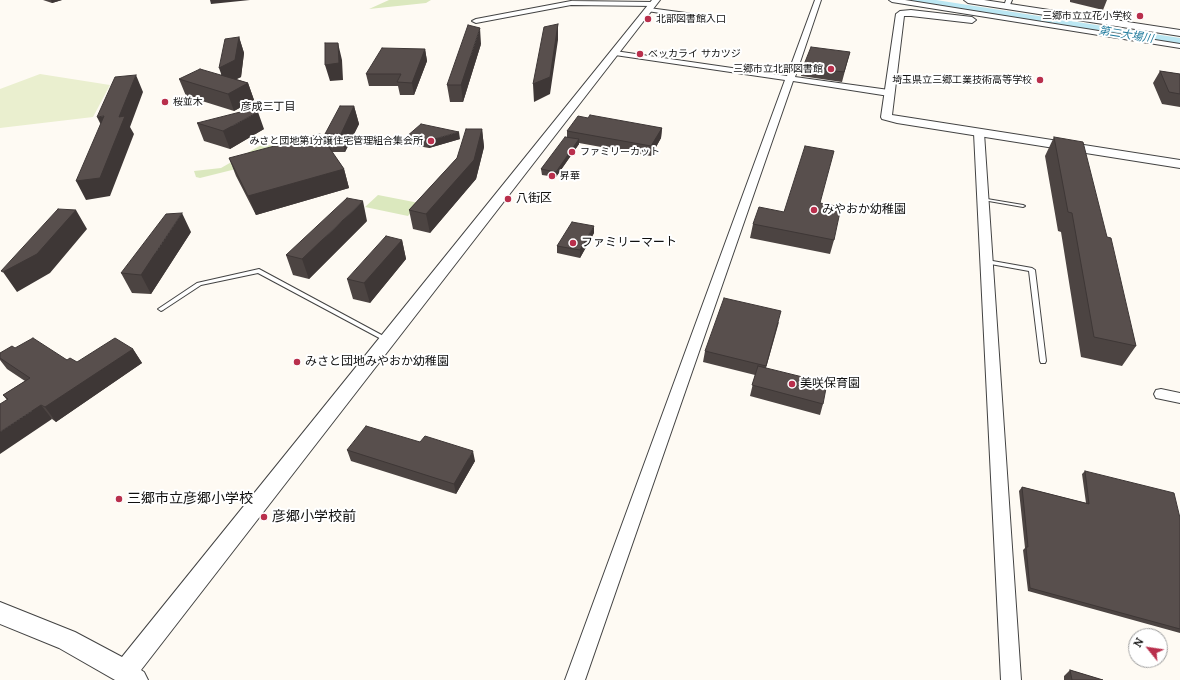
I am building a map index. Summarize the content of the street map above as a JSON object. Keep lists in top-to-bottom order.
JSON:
{
  "districts": ["彦成三丁目"],
  "water": ["第二大場川"],
  "places": [
    "三郷市立立花小学校",
    "北部図書館入口",
    "ベッカライ サカツジ",
    "三郷市立北部図書館",
    "埼玉県立三郷工業技術高等学校",
    "桜並木",
    "みさと団地第1分譲住宅管理組合集会所",
    "ファミリーカット",
    "昇華",
    "八街区",
    "みやおか幼稚園",
    "ファミリーマート",
    "みさと団地みやおか幼稚園",
    "美咲保育園",
    "三郷市立彦郷小学校",
    "彦郷小学校前"
  ],
  "north": "top left"
}
